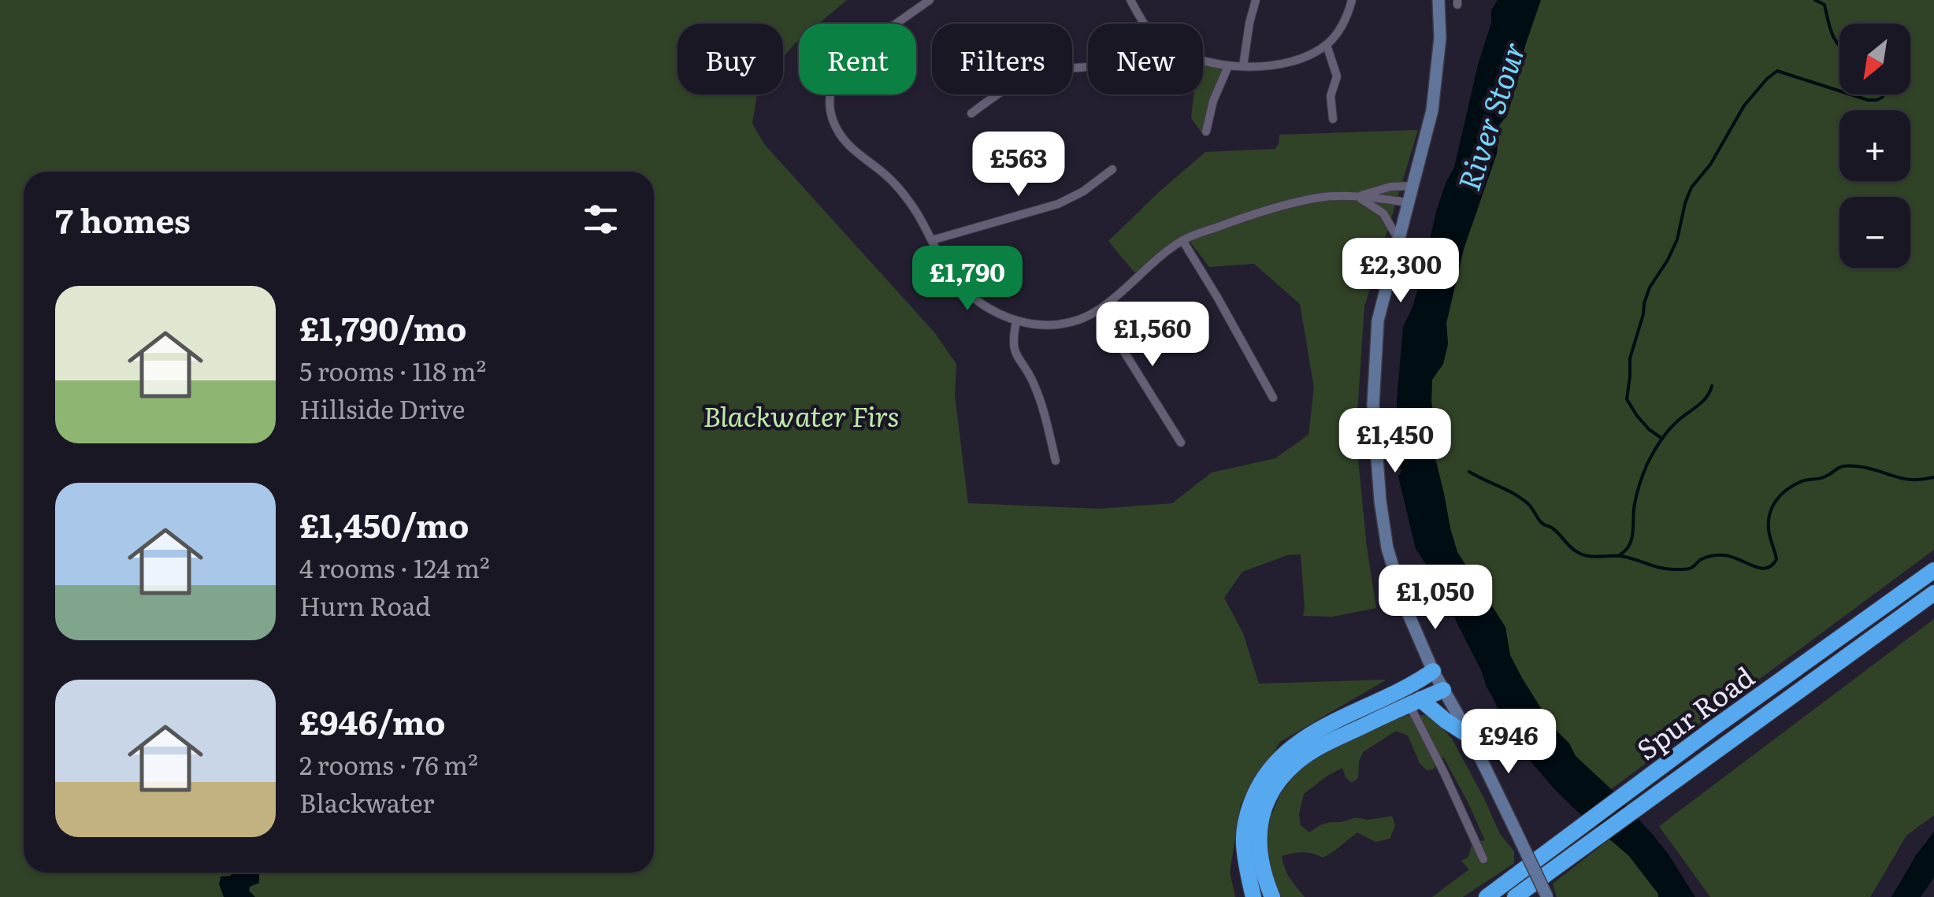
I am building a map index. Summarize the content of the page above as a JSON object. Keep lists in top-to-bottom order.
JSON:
{
  "streets": {
    "highway": ["Spur Road"]
  },
  "water": ["River Stour"],
  "parks": ["Blackwater Firs"],
  "north": "bottom left",
  "page": {
    "map_buttons": ["+", "−"],
    "chip": [
      "Buy",
      "Rent",
      "Filters",
      "New"
    ],
    "price": [
      "£563",
      "£2,300",
      "£1,790",
      "£1,560",
      "£1,450",
      "£1,050",
      "£946"
    ],
    "heading": "7 homes",
    "list": [
      {
        "name": "£1,790/mo",
        "note": "5 rooms · 118 m² · Hillside Drive"
      },
      {
        "name": "£1,450/mo",
        "note": "4 rooms · 124 m² · Hurn Road"
      },
      {
        "name": "£946/mo",
        "note": "2 rooms · 76 m² · Blackwater"
      }
    ]
  }
}
